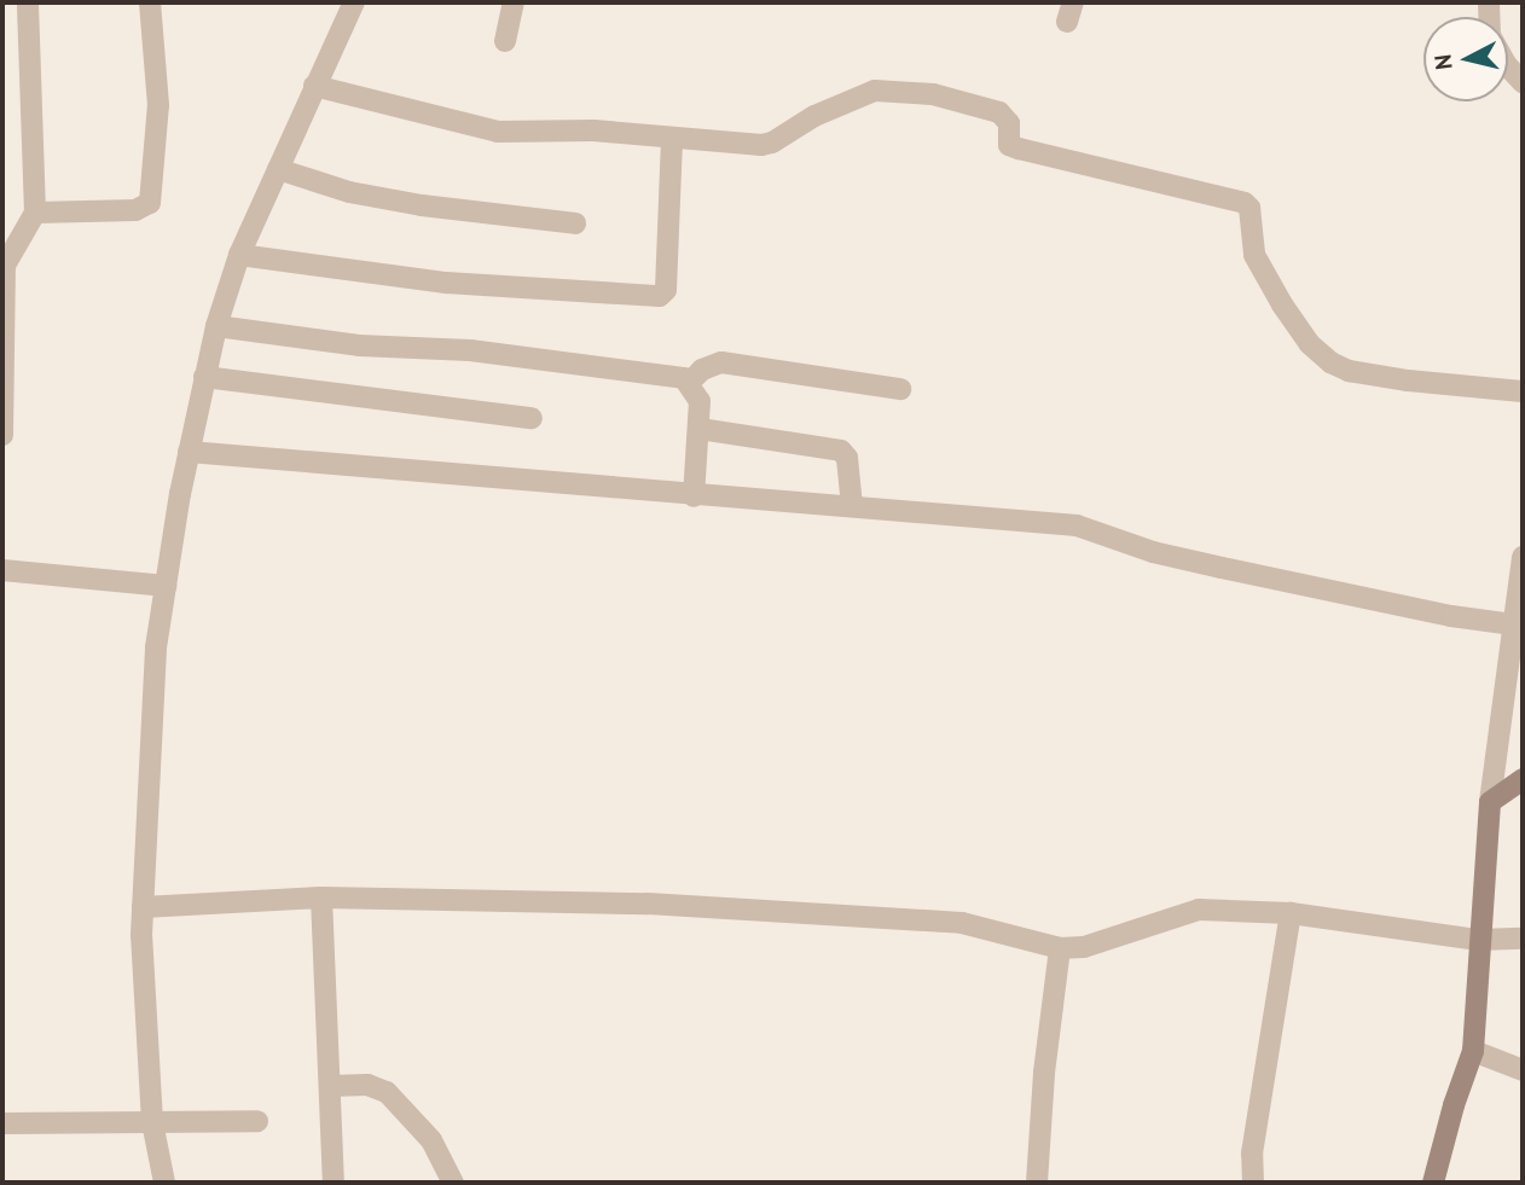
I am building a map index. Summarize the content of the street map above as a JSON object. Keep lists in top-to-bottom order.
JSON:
{
  "north": "left"
}
